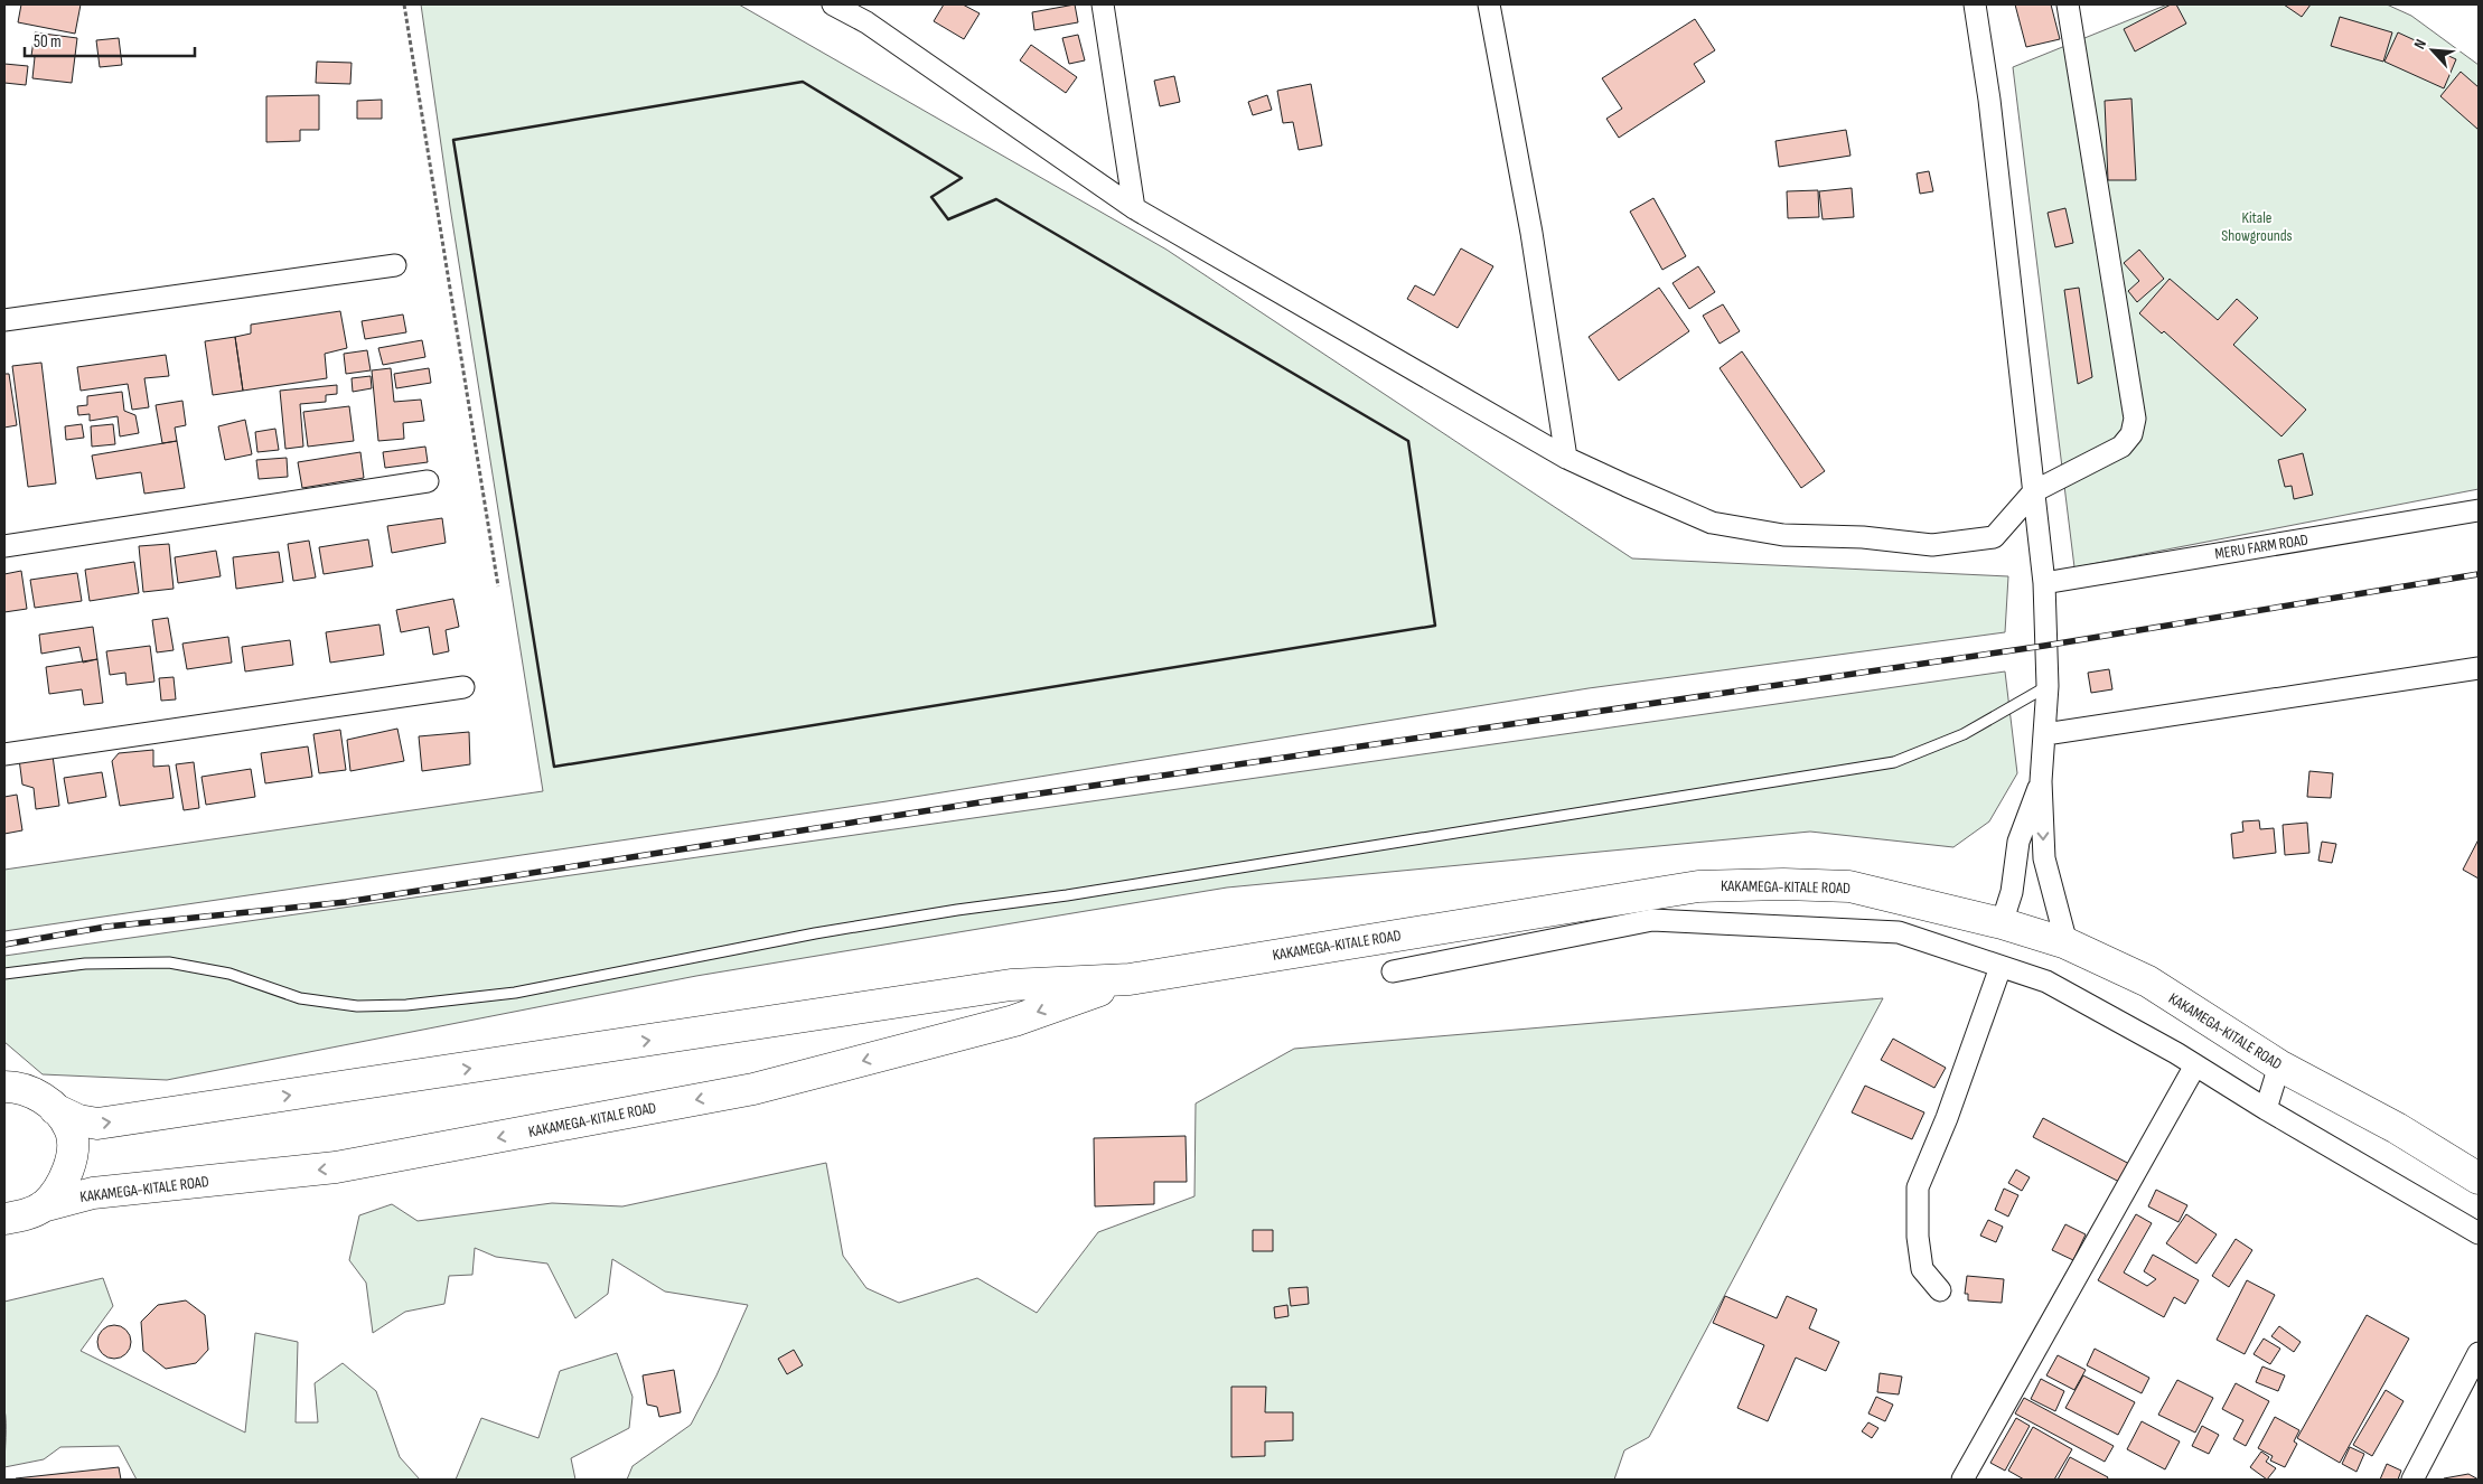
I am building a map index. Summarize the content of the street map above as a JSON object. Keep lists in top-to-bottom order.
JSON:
{
  "streets": {
    "highway": ["KAKAMEGA-KITALE ROAD"],
    "street": ["MERU FARM ROAD"]
  },
  "parks": ["Kitale Showgrounds"],
  "scale_bar": "50 m",
  "north": "top left"
}
